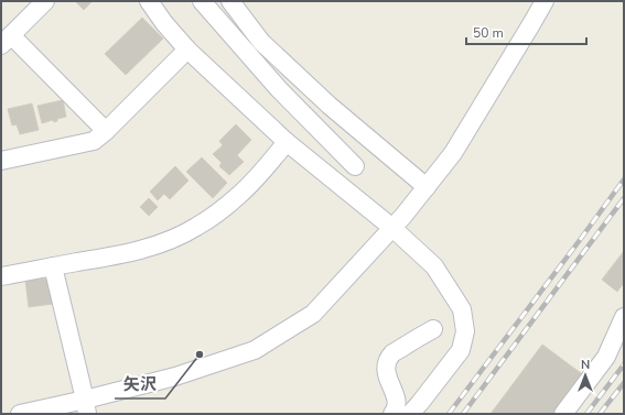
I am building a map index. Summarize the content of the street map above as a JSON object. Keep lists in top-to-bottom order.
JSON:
{
  "places": ["矢沢"],
  "scale_bar": "50 m",
  "north": "top"
}
